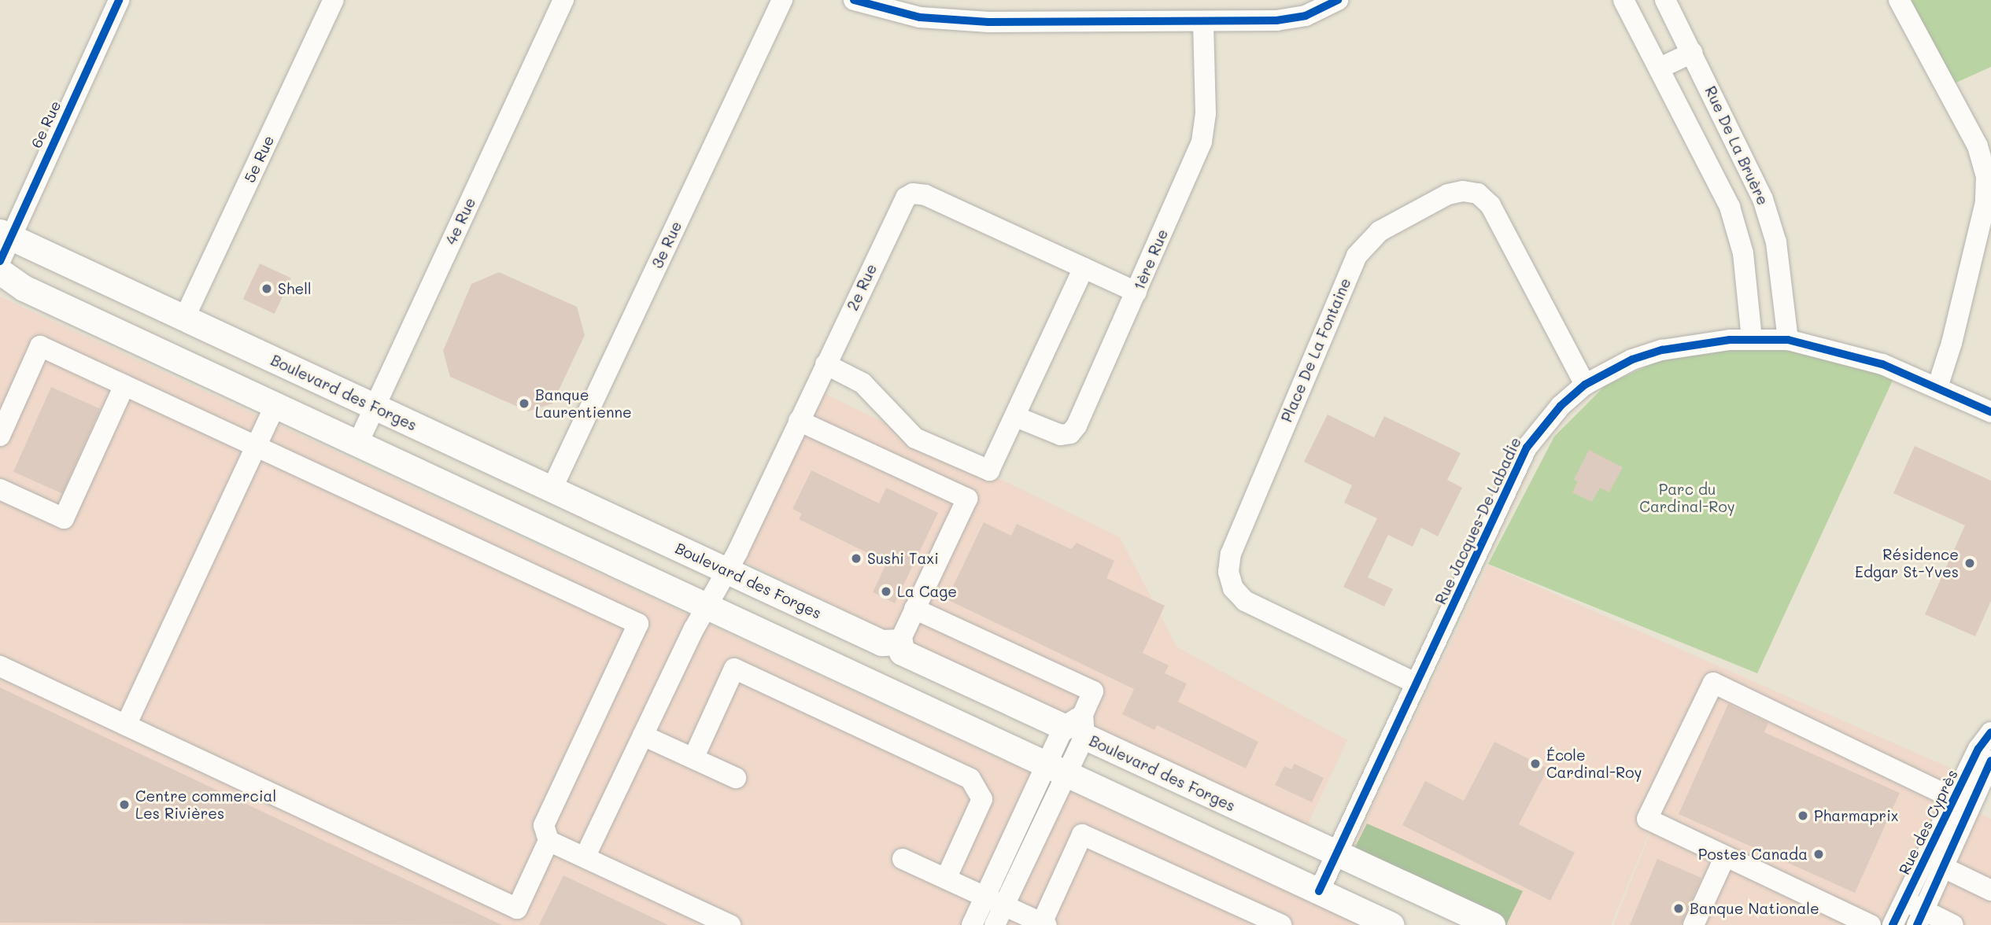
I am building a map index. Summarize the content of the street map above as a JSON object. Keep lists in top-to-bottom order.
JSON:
{
  "streets": {
    "main road": ["Boulevard des Forges"],
    "street": [
      "6e Rue",
      "Rue De La Bruère",
      "5e Rue",
      "4e Rue",
      "3e Rue",
      "1ère Rue",
      "2e Rue",
      "Place De La Fontaine",
      "Rue Jacques-De Labadie",
      "Rue des Cyprès"
    ]
  },
  "crossings": [
    ["6e Rue", "Boulevard des Forges"],
    ["Rue De La Bruère", "Rue Jacques-De Labadie"],
    ["5e Rue", "Boulevard des Forges"],
    ["4e Rue", "Boulevard des Forges"],
    ["3e Rue", "Boulevard des Forges"],
    ["1ère Rue", "2e Rue"],
    ["2e Rue", "Boulevard des Forges"],
    ["Place De La Fontaine", "Rue Jacques-De Labadie"],
    ["Boulevard des Forges", "Rue Jacques-De Labadie"]
  ],
  "parks": ["Parc du Cardinal-Roy"],
  "places": [
    "Shell",
    "Banque Laurentienne",
    "Sushi Taxi",
    "Résidence Edgar St-Yves",
    "La Cage",
    "École Cardinal-Roy",
    "Centre commercial Les Rivières",
    "Pharmaprix",
    "Postes Canada",
    "Banque Nationale"
  ]
}
